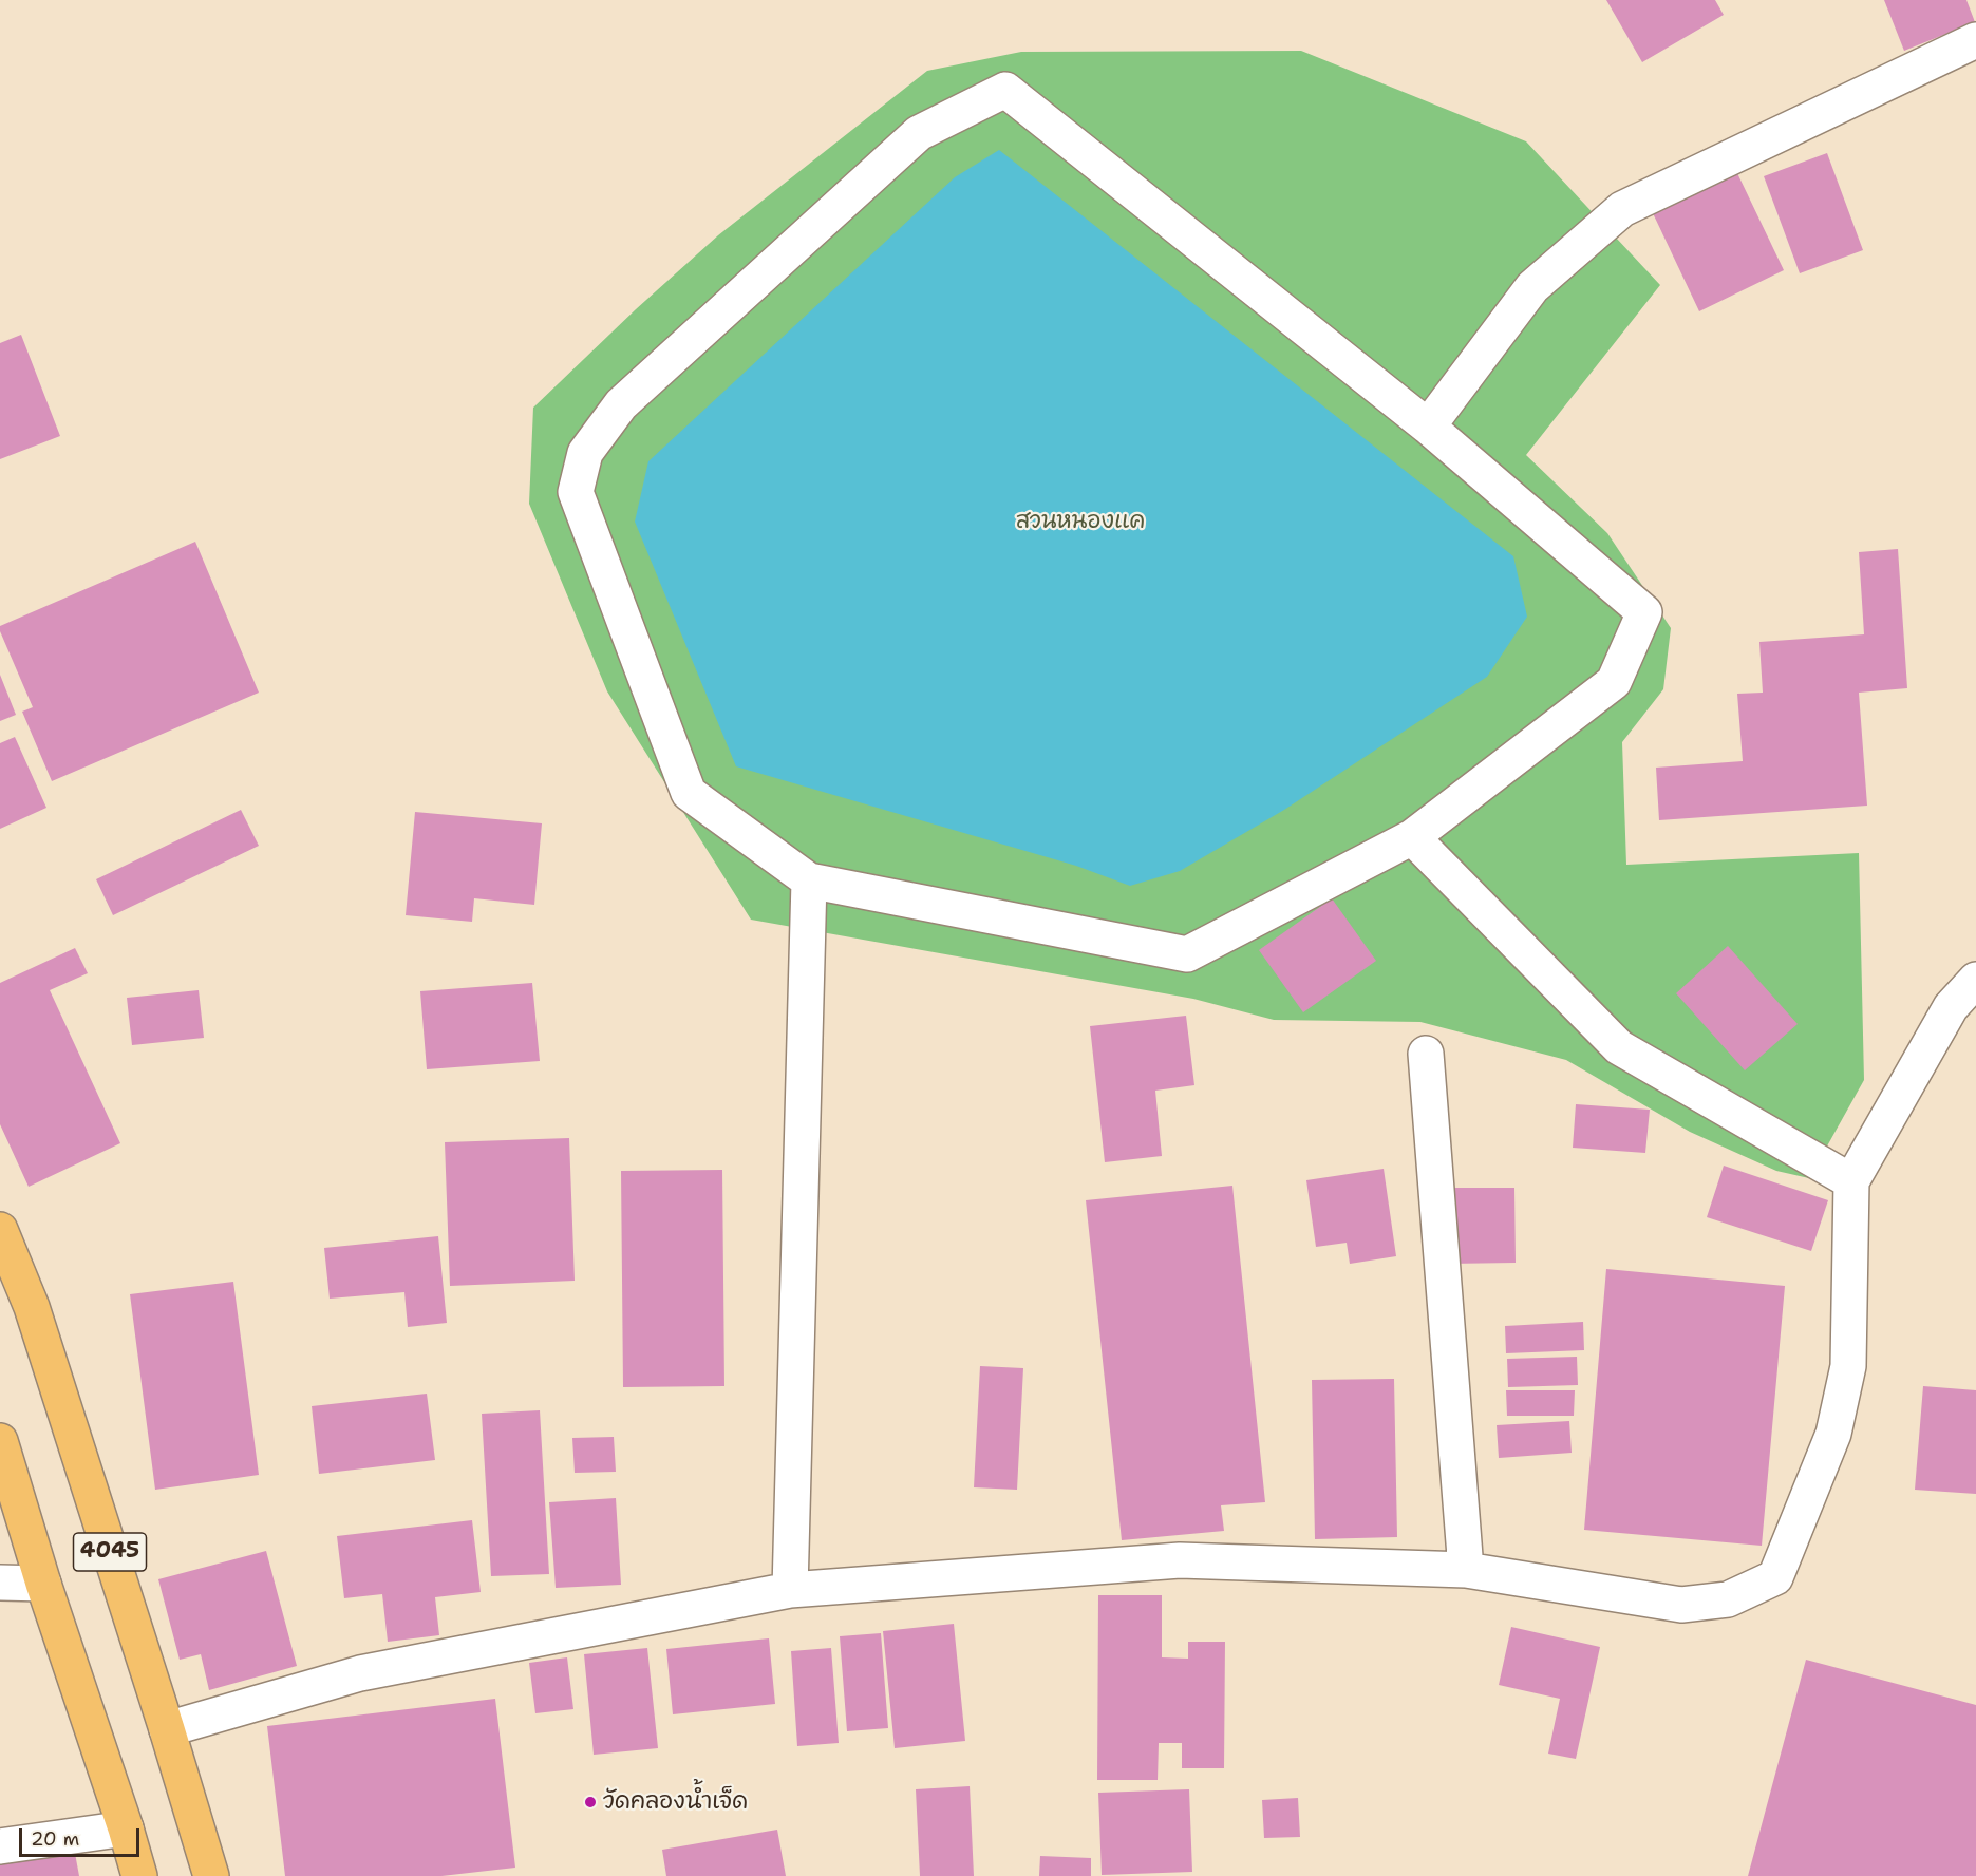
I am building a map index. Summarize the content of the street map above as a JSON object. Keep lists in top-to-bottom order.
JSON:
{
  "streets": {
    "main road": ["4045"]
  },
  "parks": ["สวนหนองแค"],
  "places": ["วัดคลองน้ำเจ็ด"],
  "scale_bar": "20 m"
}
